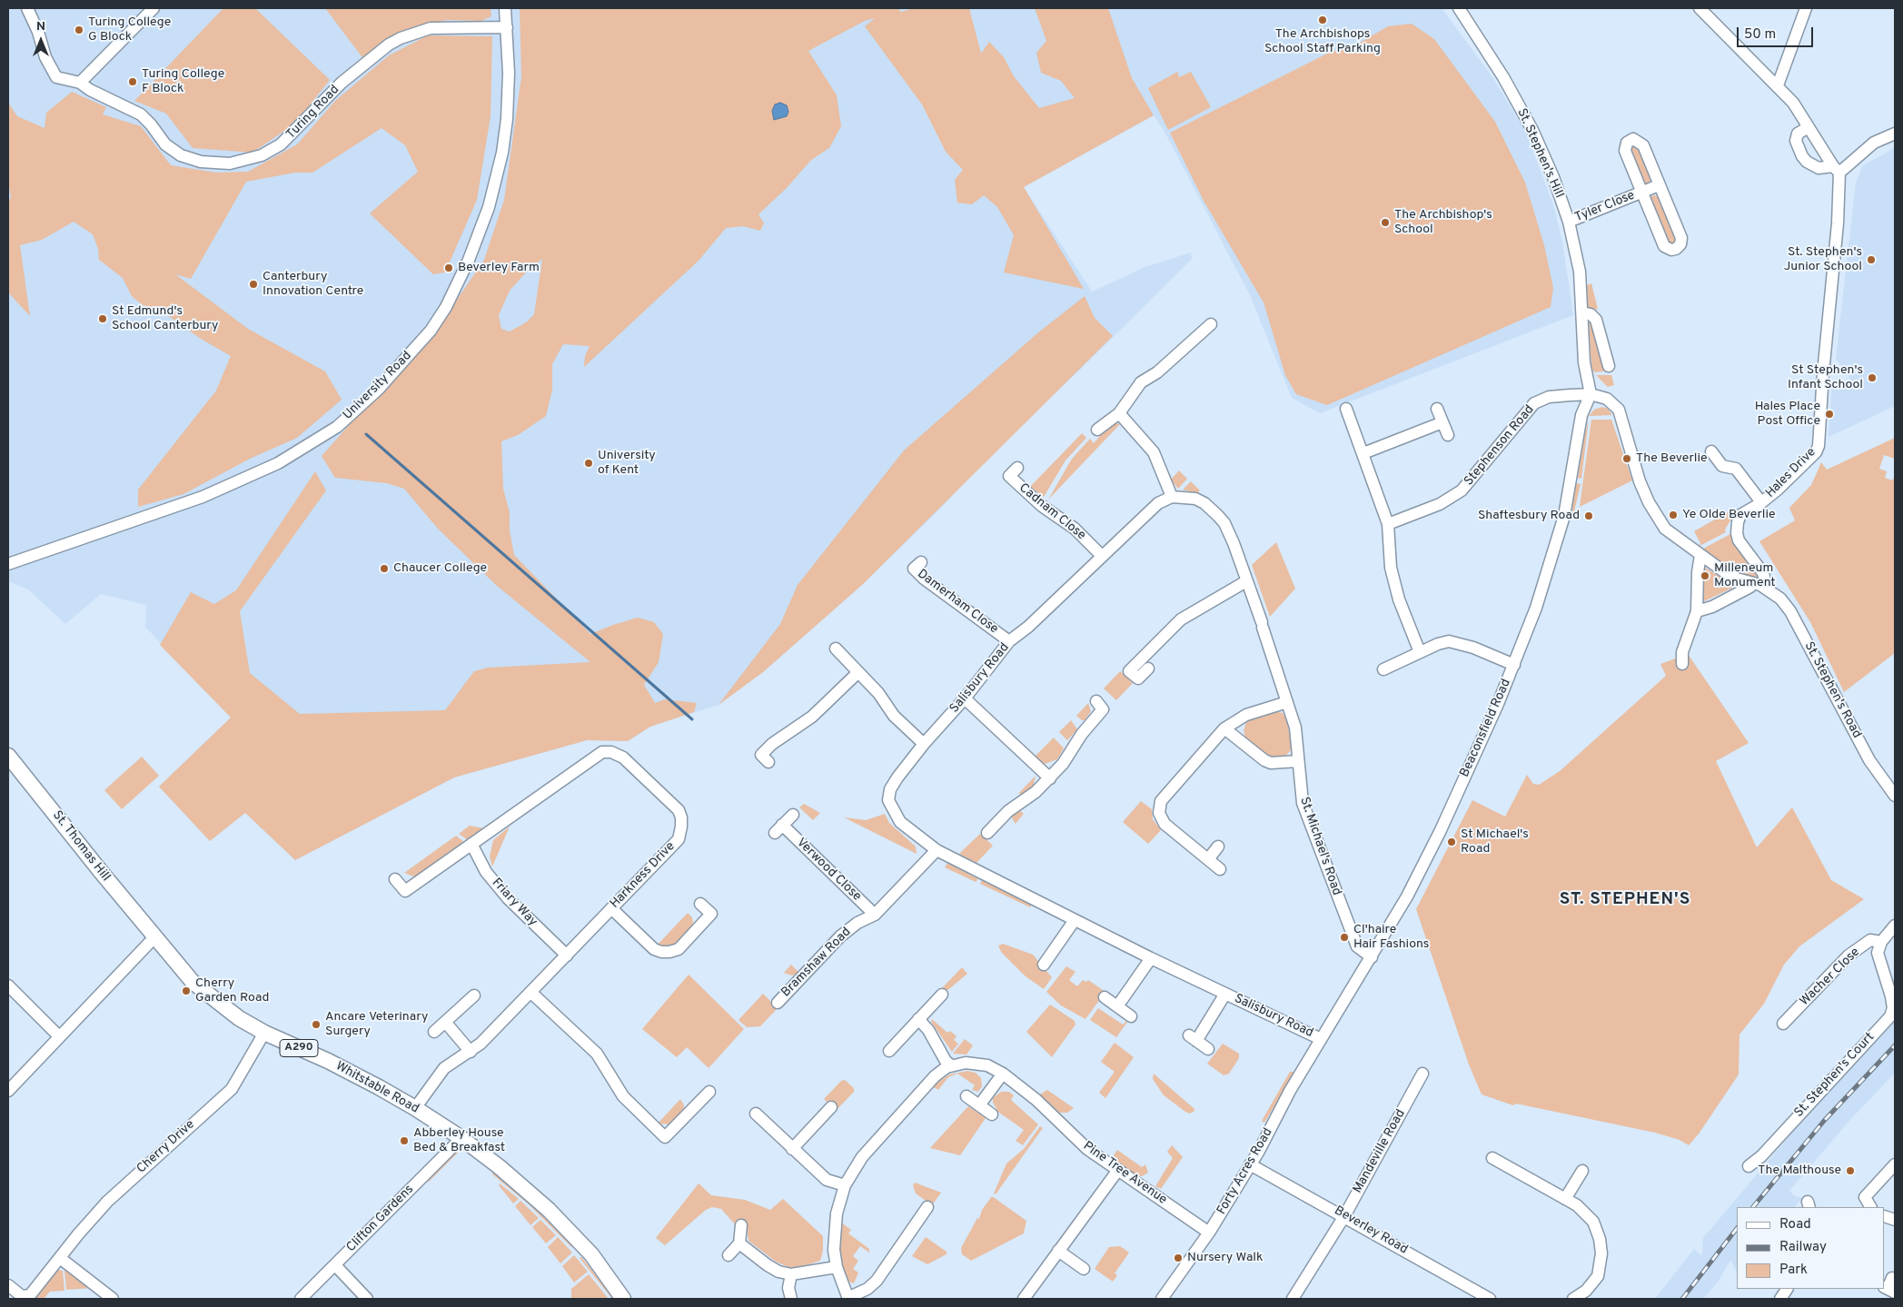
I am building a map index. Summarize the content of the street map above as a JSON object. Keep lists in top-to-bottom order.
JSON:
{
  "streets": {
    "main road": ["St. Thomas Hill", "A290", "Whitstable Road"],
    "street": [
      "Turing Road",
      "St. Stephen's Hill",
      "Tyler Close",
      "University Road",
      "Stephenson Road",
      "Hales Drive",
      "Cadnam Close",
      "Damerham Close",
      "Salisbury Road",
      "St. Stephen's Road",
      "Beaconsfield Road",
      "St. Michael's Road",
      "Verwood Close",
      "Harkness Drive",
      "Friary Way",
      "Bramshaw Road",
      "Wacher Close",
      "St. Stephen's Court",
      "Cherry Drive",
      "Mandeville Road",
      "Forty Acres Road",
      "Pine Tree Avenue",
      "Clifton Gardens",
      "Beverley Road"
    ]
  },
  "crossings": [
    ["Turing Road", "University Road"],
    ["St. Stephen's Hill", "Tyler Close"],
    ["St. Stephen's Hill", "Stephenson Road"],
    ["St. Stephen's Hill", "Beaconsfield Road"],
    ["Stephenson Road", "Beaconsfield Road"],
    ["Hales Drive", "St. Stephen's Road"],
    ["Cadnam Close", "Salisbury Road"],
    ["Damerham Close", "Salisbury Road"],
    ["Salisbury Road", "Beaconsfield Road"],
    ["Salisbury Road", "Bramshaw Road"],
    ["Salisbury Road", "Forty Acres Road"],
    ["Beaconsfield Road", "St. Michael's Road"],
    ["Beaconsfield Road", "Forty Acres Road"],
    ["St. Thomas Hill", "Whitstable Road"],
    ["Verwood Close", "Bramshaw Road"],
    ["Harkness Drive", "Friary Way"],
    ["Harkness Drive", "Whitstable Road"],
    ["Wacher Close", "St. Stephen's Court"],
    ["Whitstable Road", "Cherry Drive"],
    ["Whitstable Road", "Clifton Gardens"],
    ["Mandeville Road", "Beverley Road"],
    ["Forty Acres Road", "Pine Tree Avenue"],
    ["Forty Acres Road", "Beverley Road"]
  ],
  "districts": ["ST. STEPHEN'S"],
  "places": [
    "The Archbishops School Staff Parking",
    "Turing College G Block",
    "Turing College F Block",
    "The Archbishop's School",
    "St. Stephen's Junior School",
    "Beverley Farm",
    "Canterbury Innovation Centre",
    "St Edmund's School Canterbury",
    "St Stephen's Infant School",
    "Hales Place Post Office",
    "The Beverlie",
    "University of Kent",
    "Ye Olde Beverlie",
    "Shaftesbury Road",
    "Chaucer College",
    "Milleneum Monument",
    "St Michael's Road",
    "Cl'haire Hair Fashions",
    "Cherry Garden Road",
    "Ancare Veterinary Surgery",
    "Abberley House Bed & Breakfast",
    "The Malthouse",
    "Nursery Walk"
  ],
  "legend": ["Road", "Railway", "Park"],
  "scale_bar": "50 m",
  "north": "top"
}
